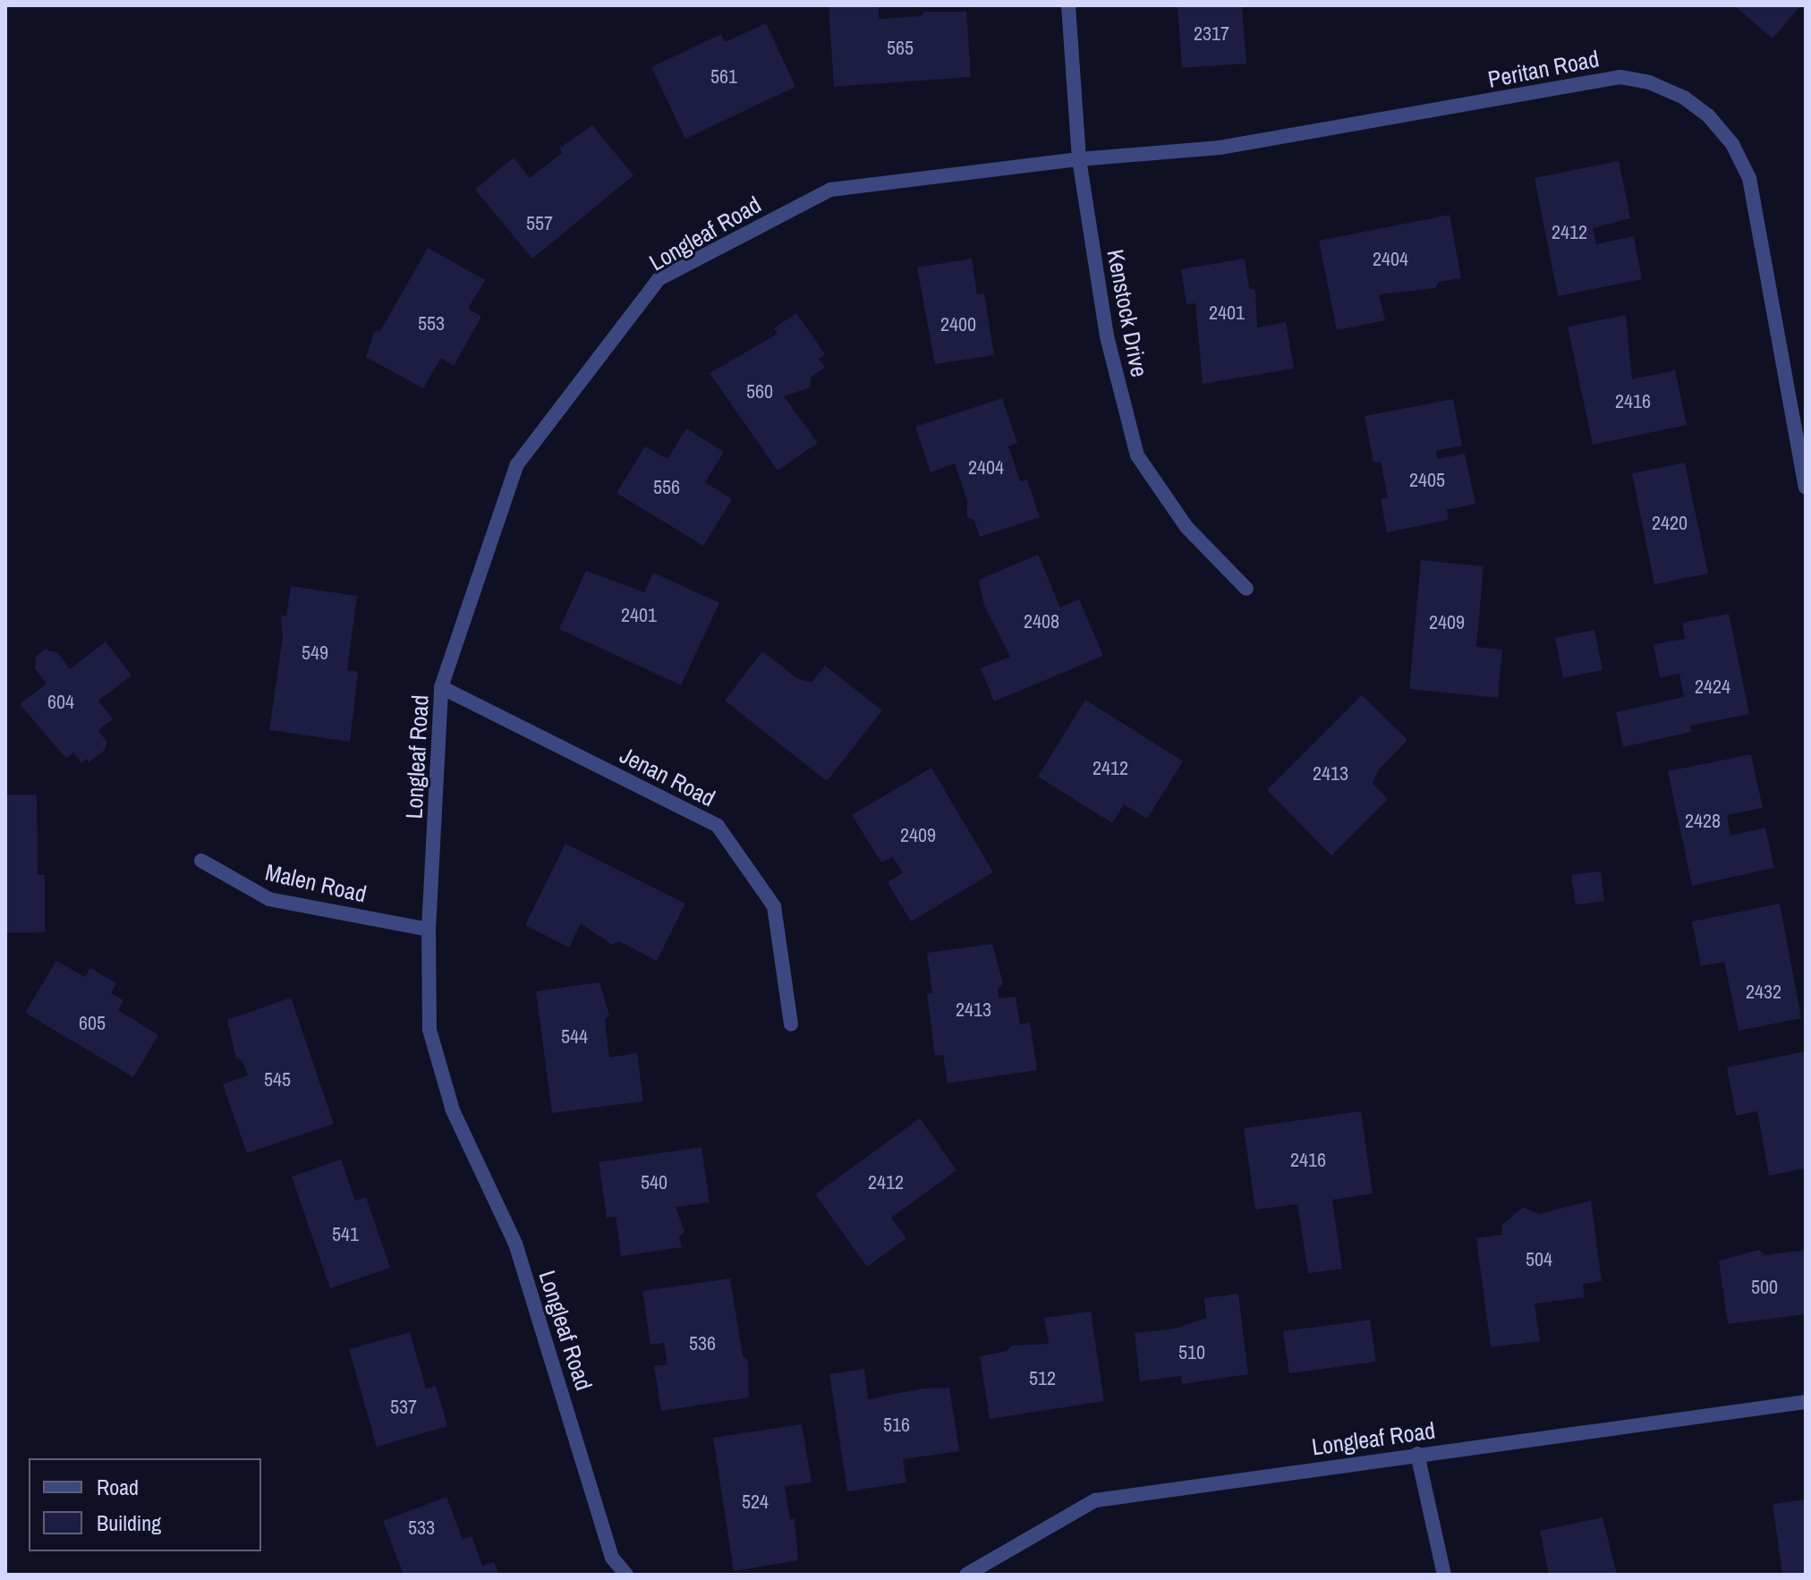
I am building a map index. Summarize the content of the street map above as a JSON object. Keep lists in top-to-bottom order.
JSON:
{
  "streets": {
    "street": [
      "Peritan Road",
      "Longleaf Road",
      "Kenstock Drive",
      "Jenan Road",
      "Malen Road"
    ]
  },
  "crossings": [
    ["Peritan Road", "Longleaf Road"],
    ["Peritan Road", "Kenstock Drive"],
    ["Longleaf Road", "Kenstock Drive"],
    ["Longleaf Road", "Jenan Road"],
    ["Longleaf Road", "Malen Road"]
  ],
  "house_numbers": [
    "2317",
    "565",
    "561",
    "557",
    "2412",
    "2404",
    "2401",
    "553",
    "2400",
    "560",
    "2416",
    "2404",
    "2405",
    "556",
    "2420",
    "2401",
    "2408",
    "2409",
    "549",
    "2424",
    "604",
    "2412",
    "2413",
    "2428",
    "2409",
    "2432",
    "2413",
    "605",
    "544",
    "545",
    "2416",
    "540",
    "2412",
    "541",
    "504",
    "500",
    "536",
    "510",
    "512",
    "537",
    "516",
    "524",
    "533"
  ],
  "legend": ["Road", "Building"]
}
